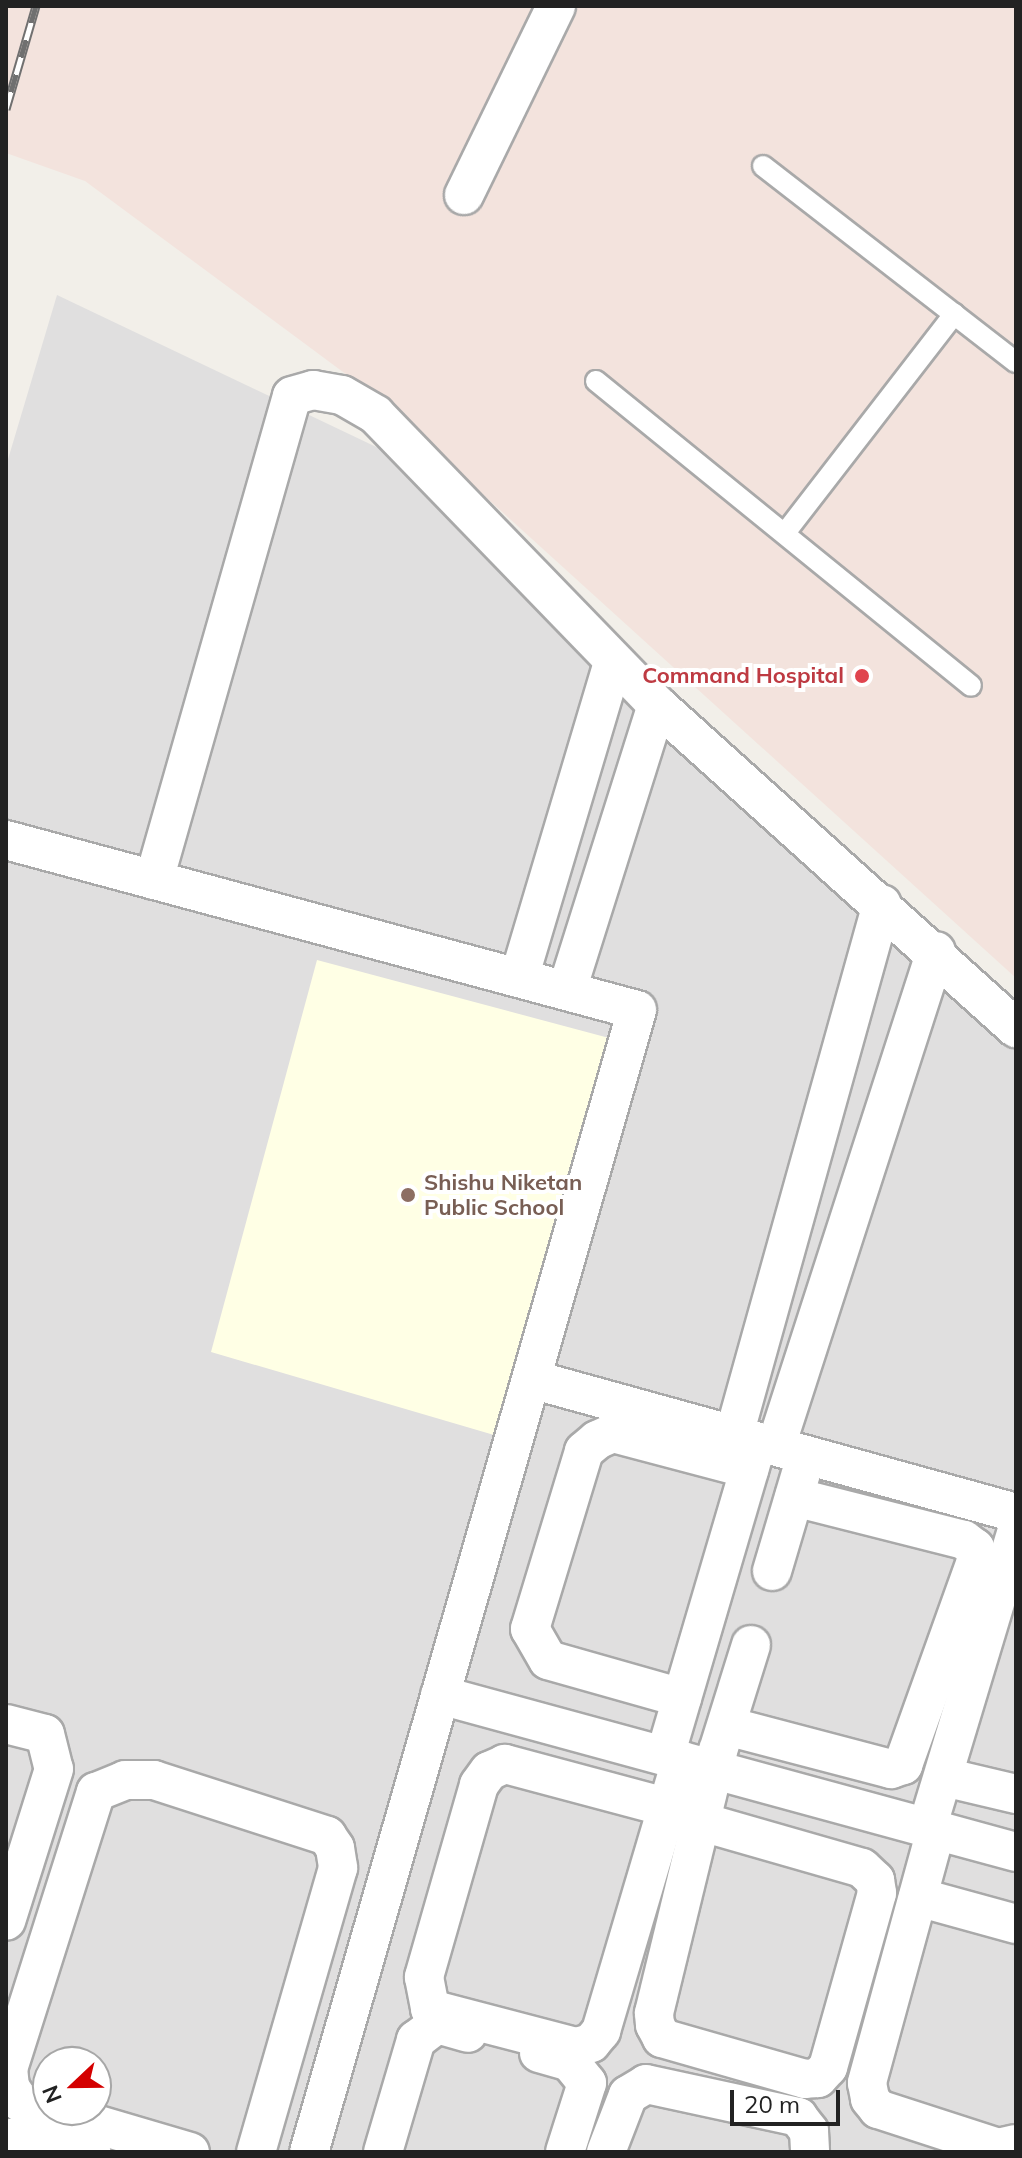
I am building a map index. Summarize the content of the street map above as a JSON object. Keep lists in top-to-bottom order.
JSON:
{
  "places": ["Command Hospital", "Shishu Niketan Public School"],
  "scale_bar": "20 m",
  "north": "left"
}
